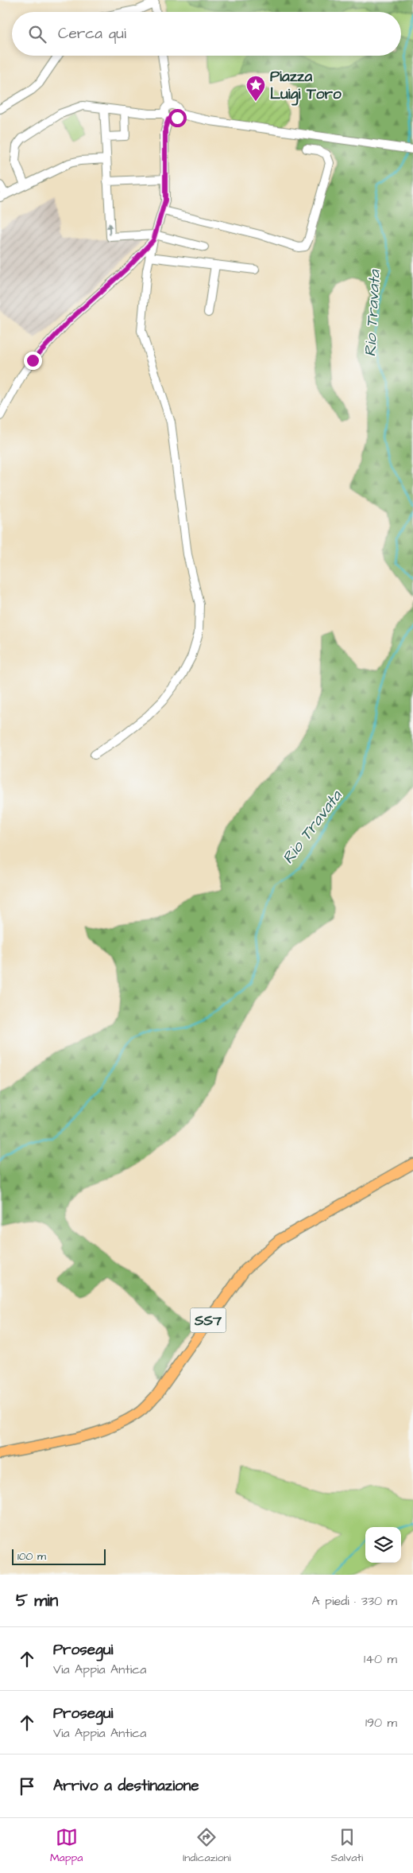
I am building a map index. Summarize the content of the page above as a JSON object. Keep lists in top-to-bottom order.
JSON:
{
  "streets": {
    "main road": ["SS7"]
  },
  "water": ["Rio Travata"],
  "places": {
    "place": ["Piazza Luigi Toro"]
  },
  "scale_bar": "100 m",
  "page": {
    "search": "Cerca qui",
    "scale": "100 m",
    "heading": ["5 min", "A piedi · 330 m"],
    "list": [
      ["Prosegui", "Via Appia Antica", "140 m"],
      ["Prosegui", "Via Appia Antica", "190 m"],
      "Arrivo a destinazione"
    ],
    "nav": ["Mappa", "Indicazioni", "Salvati"]
  }
}
